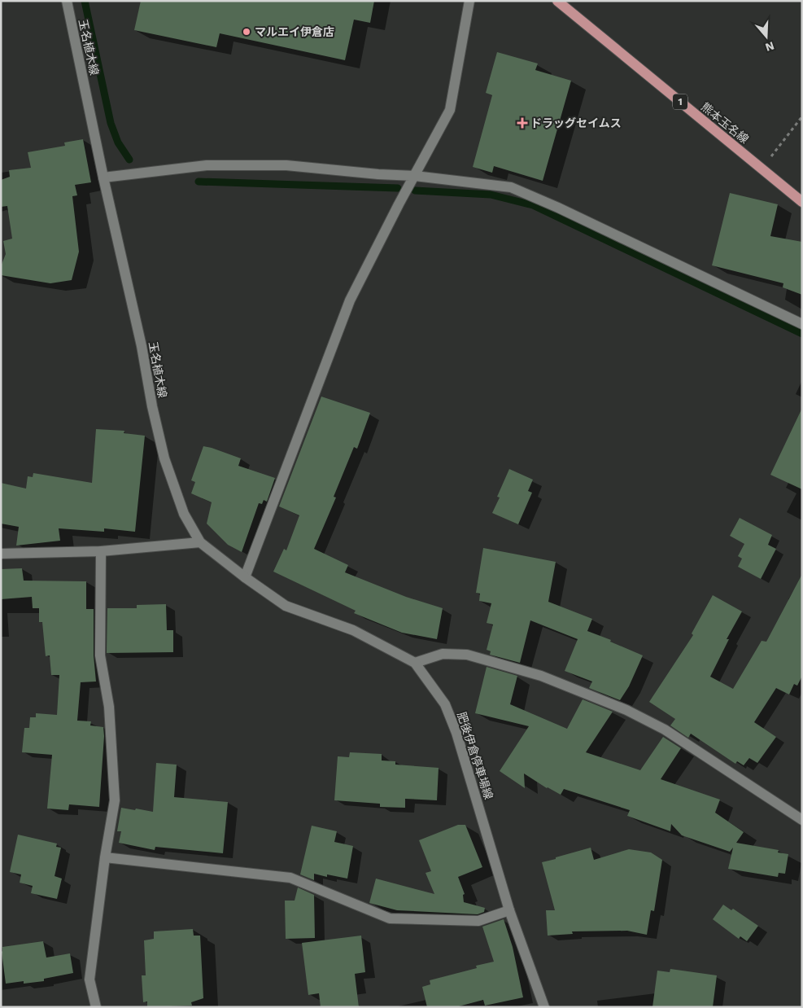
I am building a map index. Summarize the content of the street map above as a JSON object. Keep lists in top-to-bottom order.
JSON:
{
  "streets": {
    "main road": ["1", "熊本玉名線"],
    "street": ["玉名植木線", "肥後伊倉停車場線"]
  },
  "crossings": [
    ["玉名植木線", "肥後伊倉停車場線"]
  ],
  "places": {
    "other": ["マルエイ伊倉店"],
    "health": ["ドラッグセイムス"]
  },
  "north": "bottom"
}
